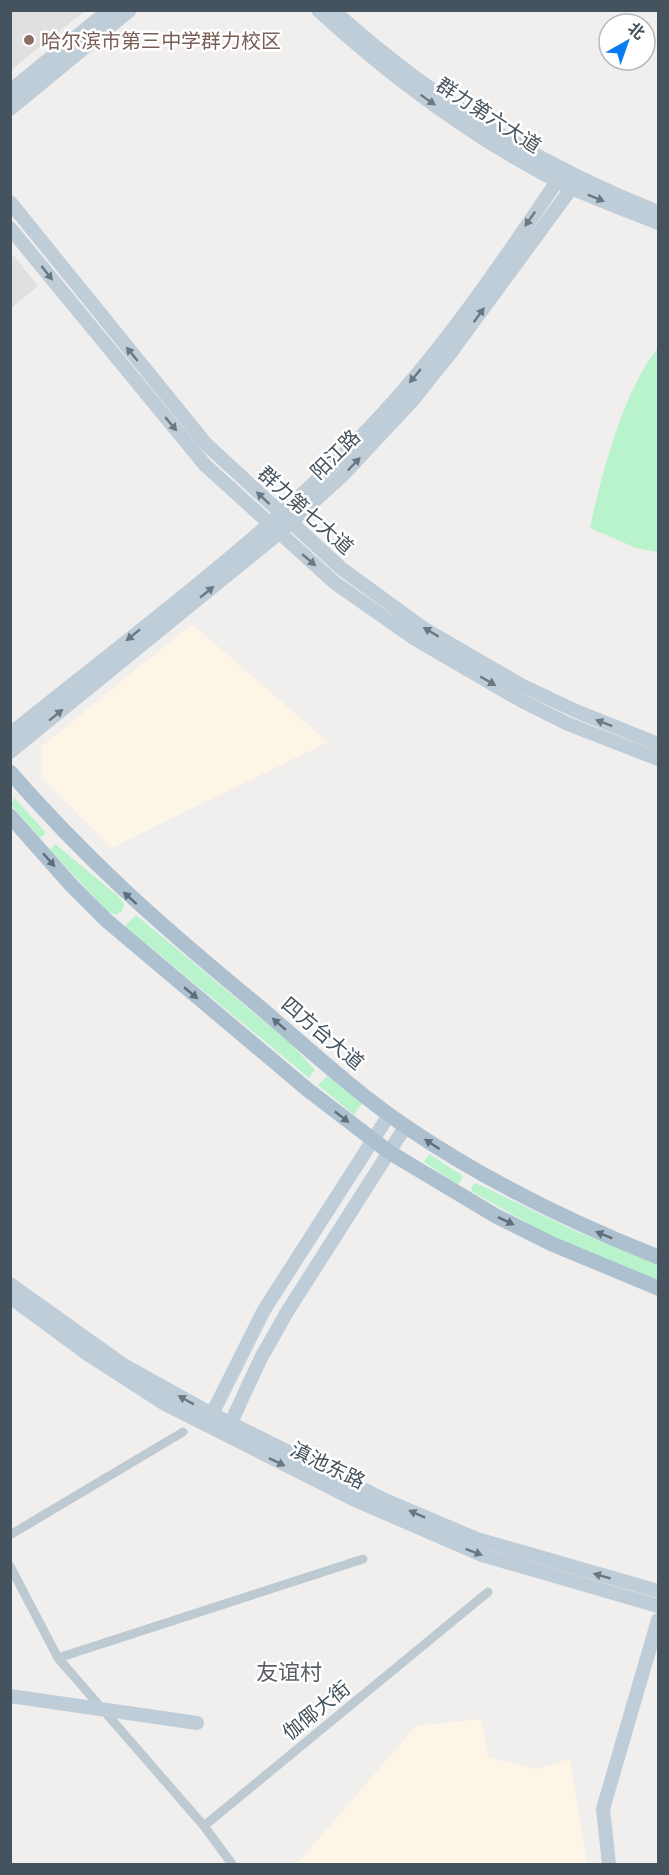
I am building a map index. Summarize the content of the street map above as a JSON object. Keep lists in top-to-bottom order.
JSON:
{
  "streets": {
    "main road": ["四方台大道"],
    "street": [
      "群力第六大道",
      "阳江路",
      "群力第七大道",
      "滇池东路",
      "伽倻大街"
    ]
  },
  "crossings": [
    ["群力第六大道", "阳江路"],
    ["阳江路", "群力第七大道"]
  ],
  "districts": ["友谊村"],
  "places": ["哈尔滨市第三中学群力校区"],
  "north": "top right"
}
